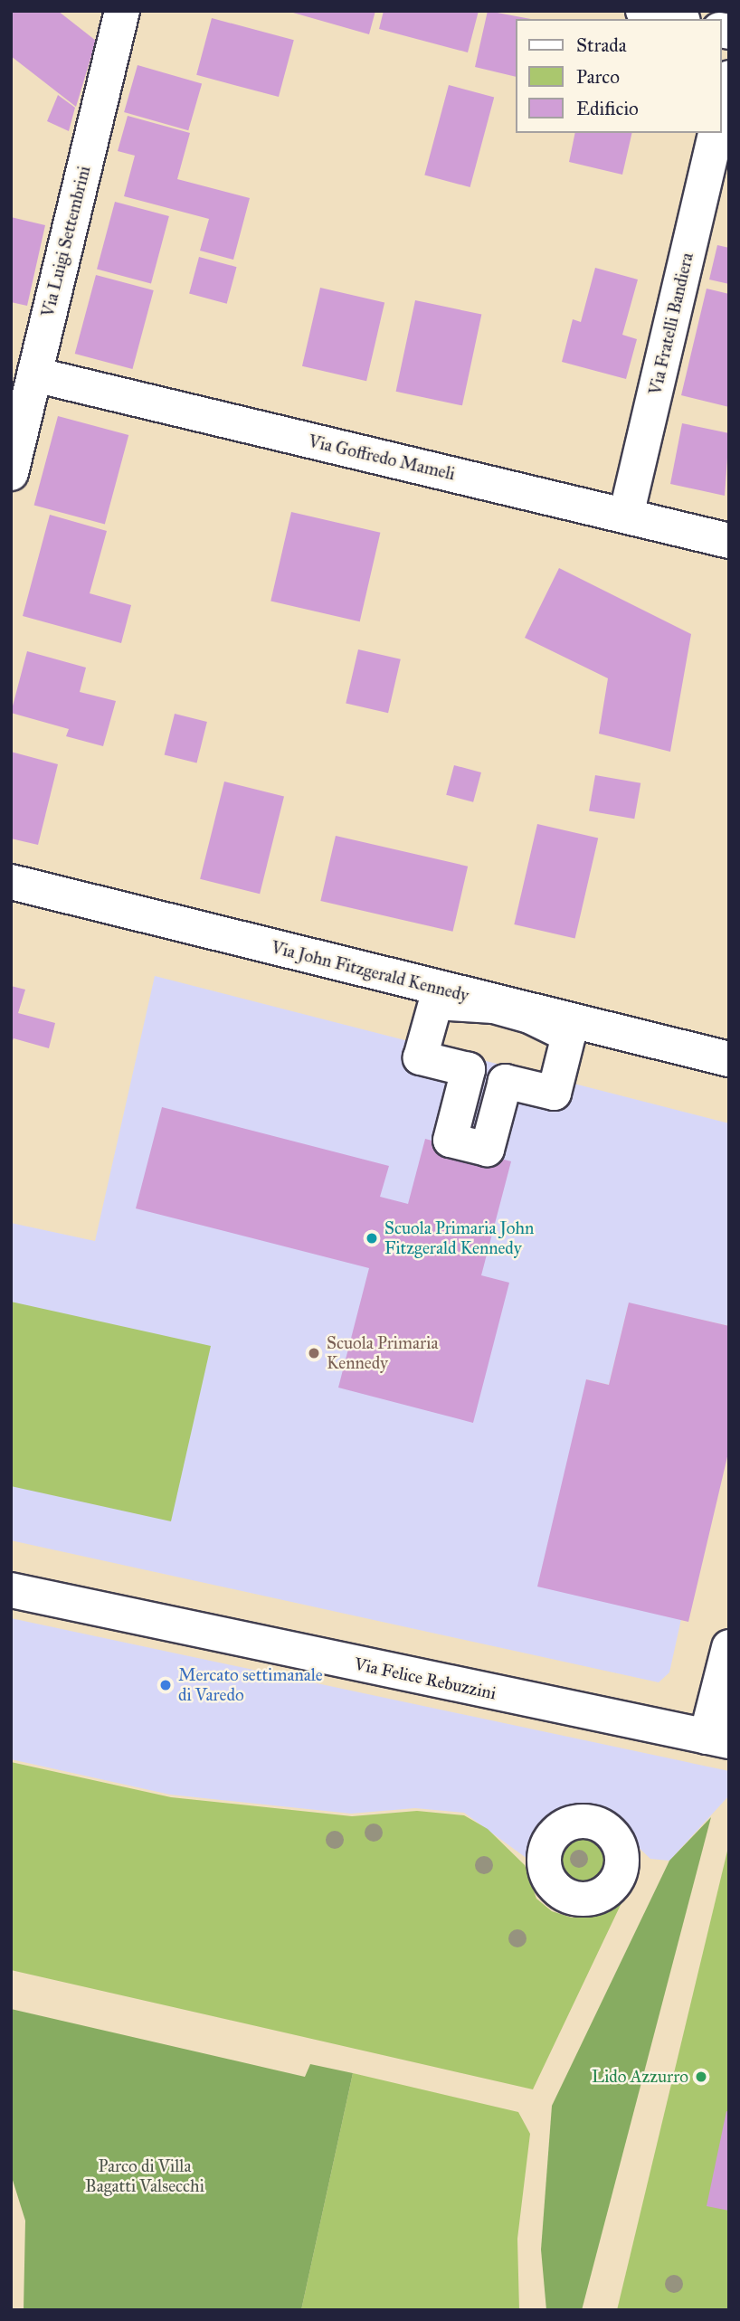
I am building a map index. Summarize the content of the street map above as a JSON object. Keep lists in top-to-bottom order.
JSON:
{
  "streets": {
    "street": [
      "Via Luigi Settembrini",
      "Via Fratelli Bandiera",
      "Via Goffredo Mameli",
      "Via John Fitzgerald Kennedy",
      "Via Felice Rebuzzini"
    ]
  },
  "crossings": [
    ["Via Luigi Settembrini", "Via Goffredo Mameli"],
    ["Via Fratelli Bandiera", "Via Goffredo Mameli"]
  ],
  "parks": ["Parco di Villa Bagatti Valsecchi"],
  "places": [
    "Scuola Primaria John Fitzgerald Kennedy",
    "Scuola Primaria Kennedy",
    "Mercato settimanale di Varedo",
    "Lido Azzurro"
  ],
  "legend": ["Strada", "Parco", "Edificio"]
}
